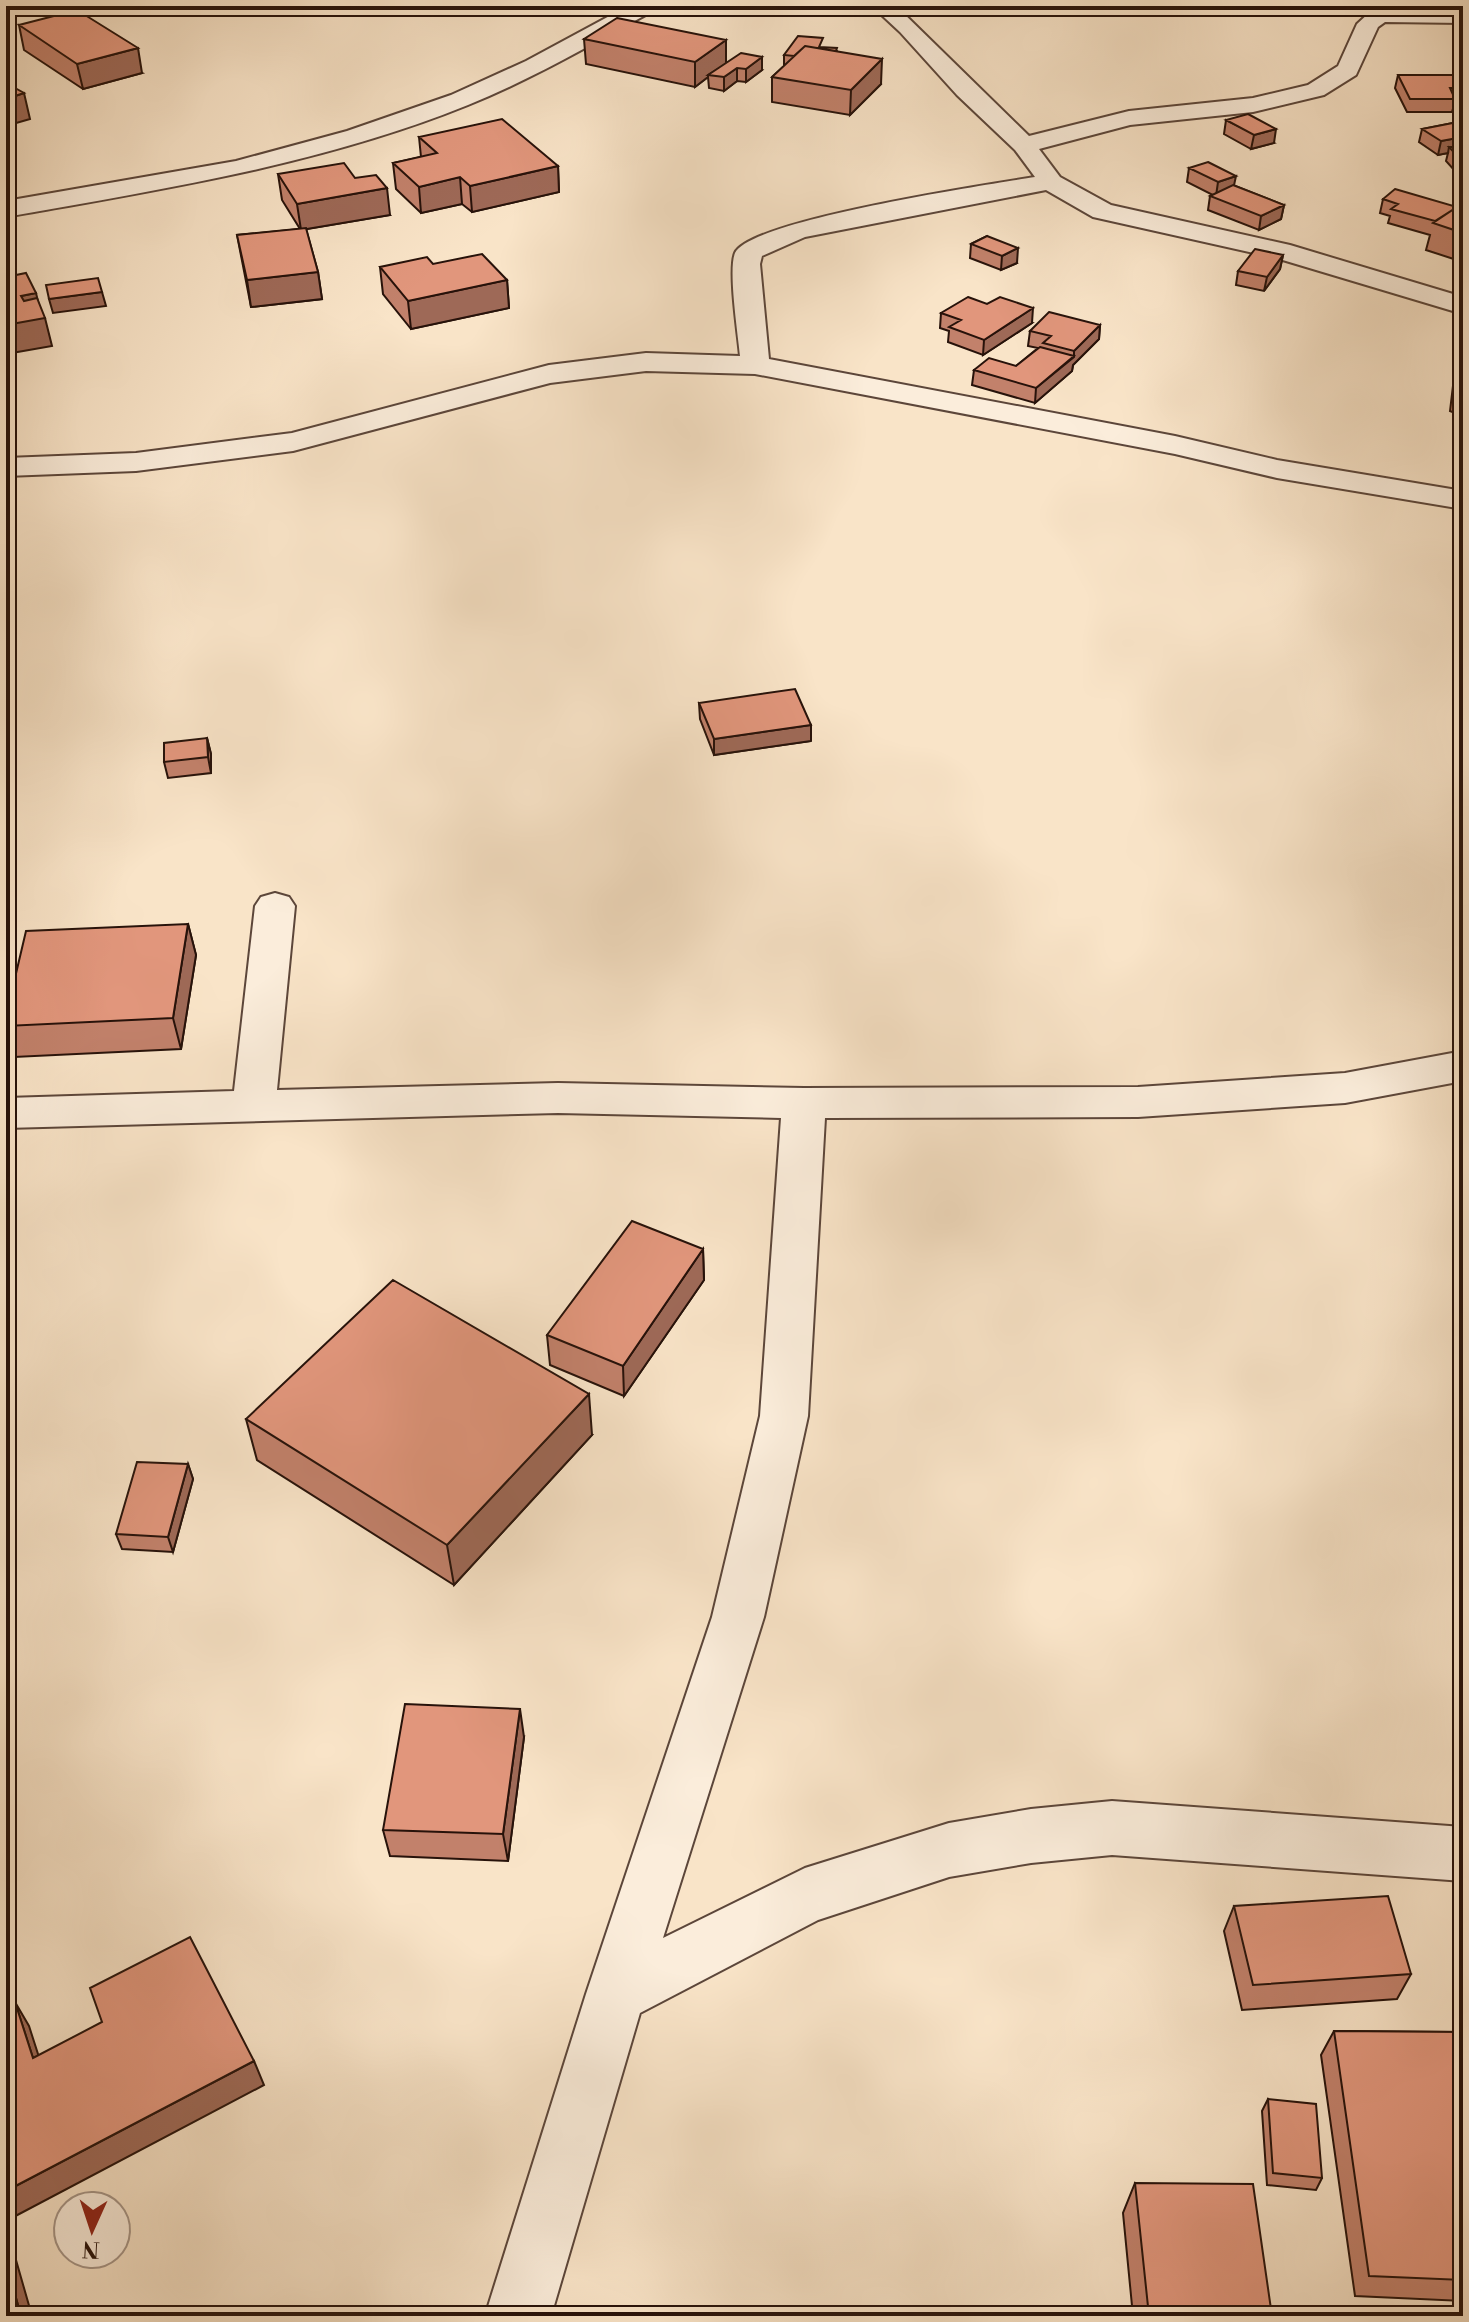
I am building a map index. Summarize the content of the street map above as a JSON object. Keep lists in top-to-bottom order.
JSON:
{
  "north": "bottom"
}
